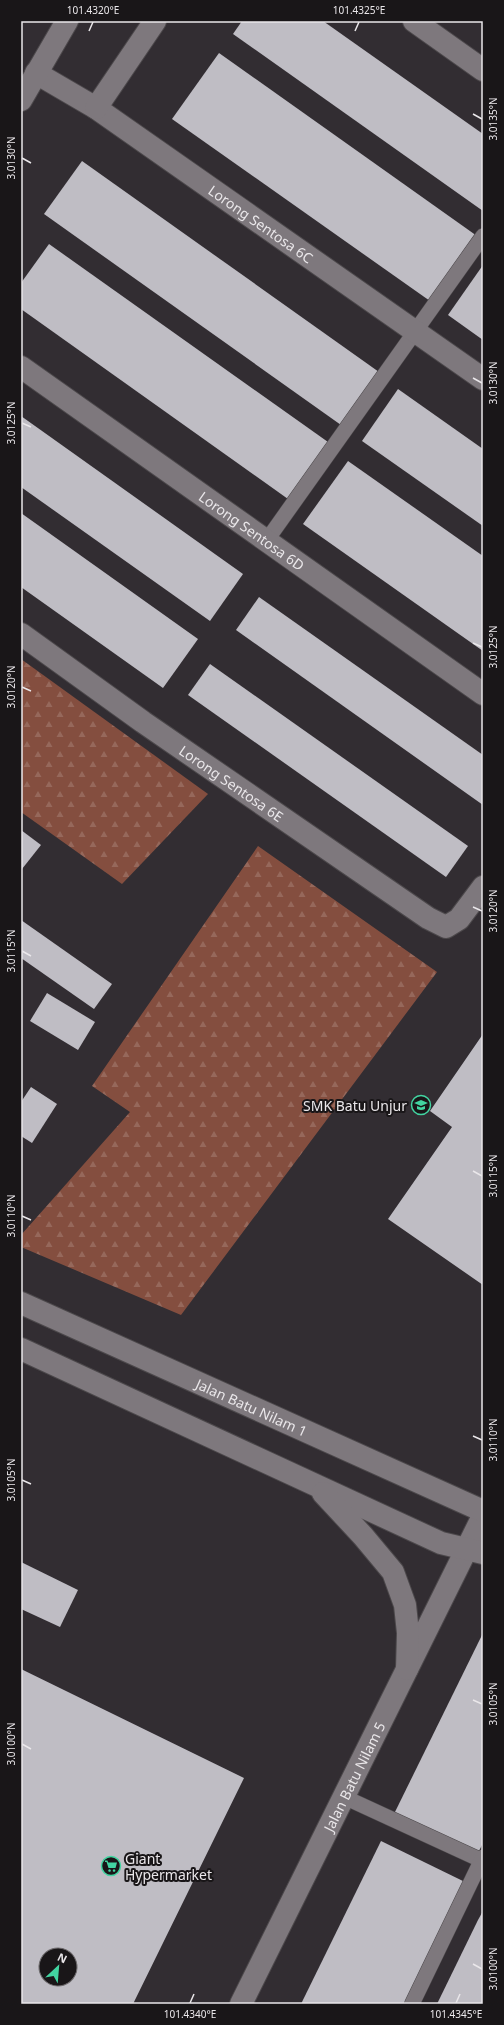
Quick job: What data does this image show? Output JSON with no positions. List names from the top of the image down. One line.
{"streets":{"street":["Lorong Sentosa 6C","Lorong Sentosa 6D","Lorong Sentosa 6E","Jalan Batu Nilam 1","Jalan Batu Nilam 5"]},"places":{"school or university":["SMK Batu Unjur"],"supermarket":["Giant Hypermarket"]},"north":"top right","coordinates":["101.4320°E","101.4325°E","3.0135°N","3.0130°N","3.0125°N","3.0120°N","3.0115°N","3.0110°N","3.0105°N","3.0100°N","101.4340°E","101.4345°E"]}
